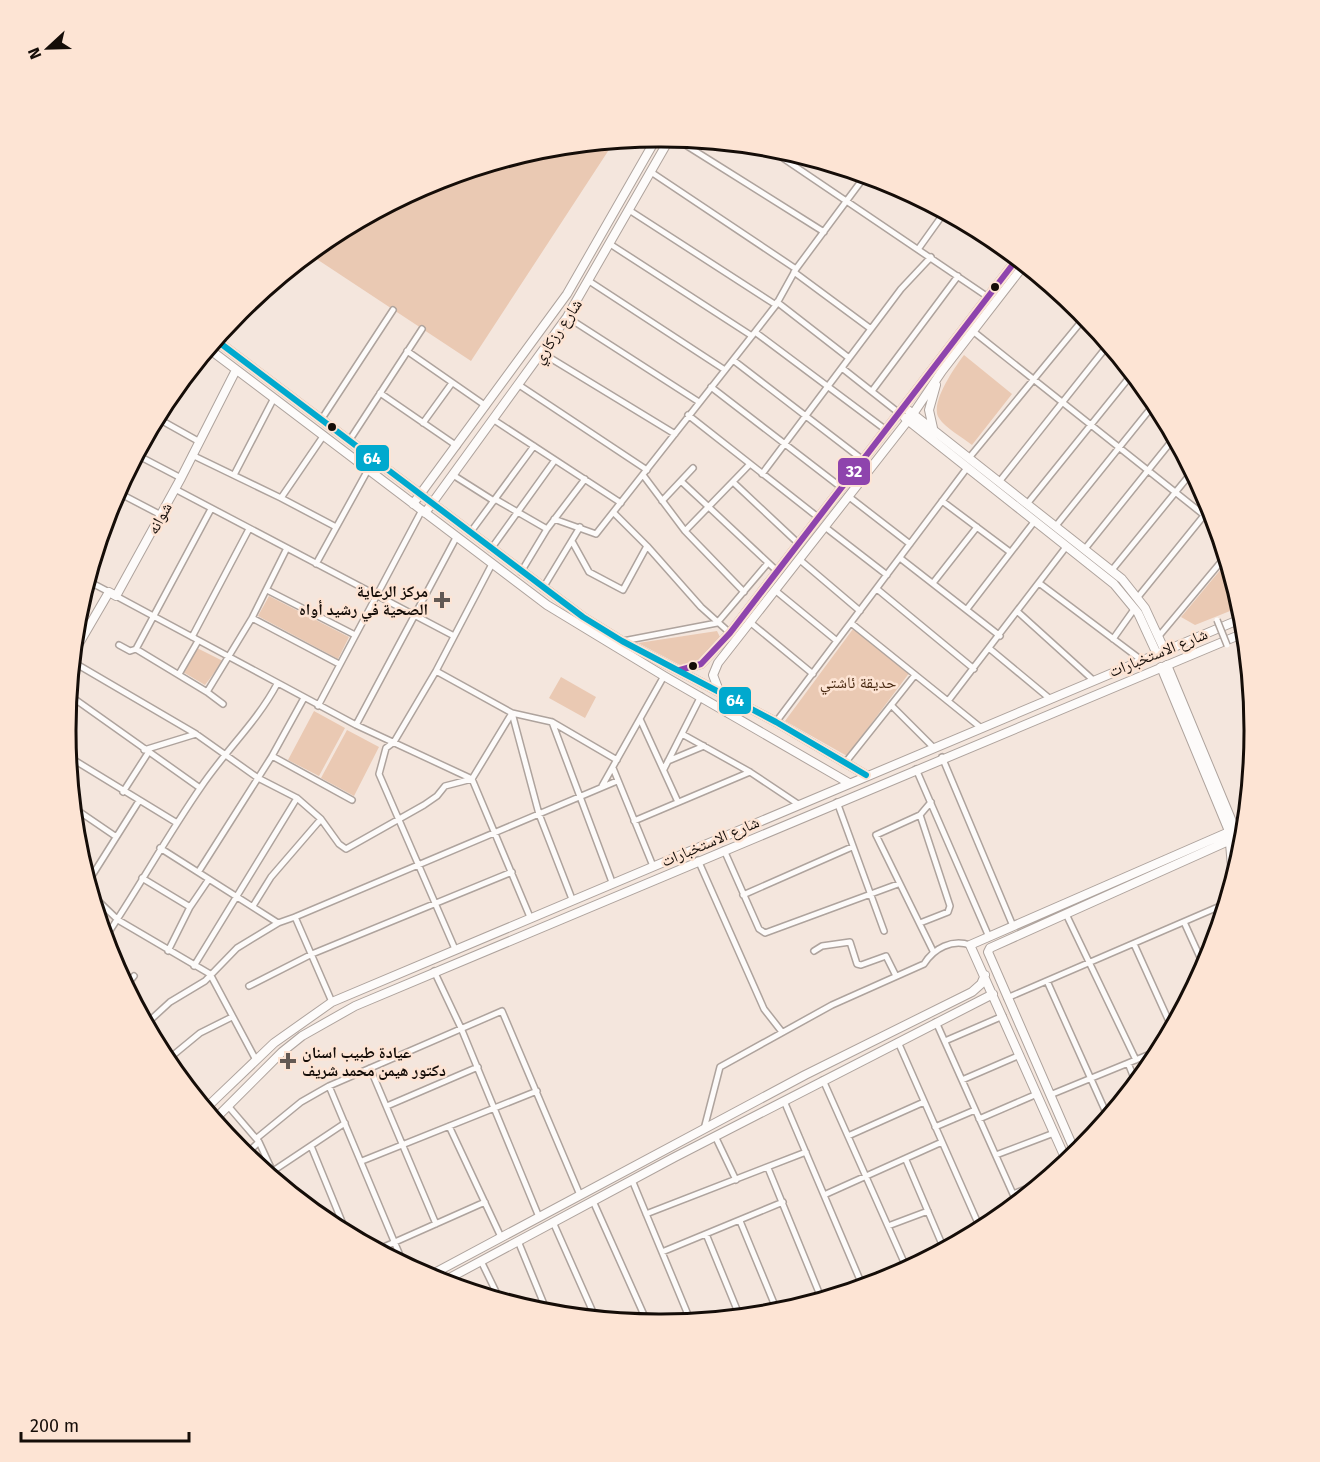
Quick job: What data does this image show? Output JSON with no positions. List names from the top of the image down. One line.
{"streets":{"main road":["شارع رزكاري","شوانە","شارع الاستخبارات"]},"parks":["حديقة ئاشتي"],"places":{"health":["مركز الرعاية الصحية في رشيد أواه","عيادة طبيب اسنان دكتور هيمن محمد شريف"]},"lines":["transit line 32","transit line 64"],"scale_bar":"200 m","north":"left"}
